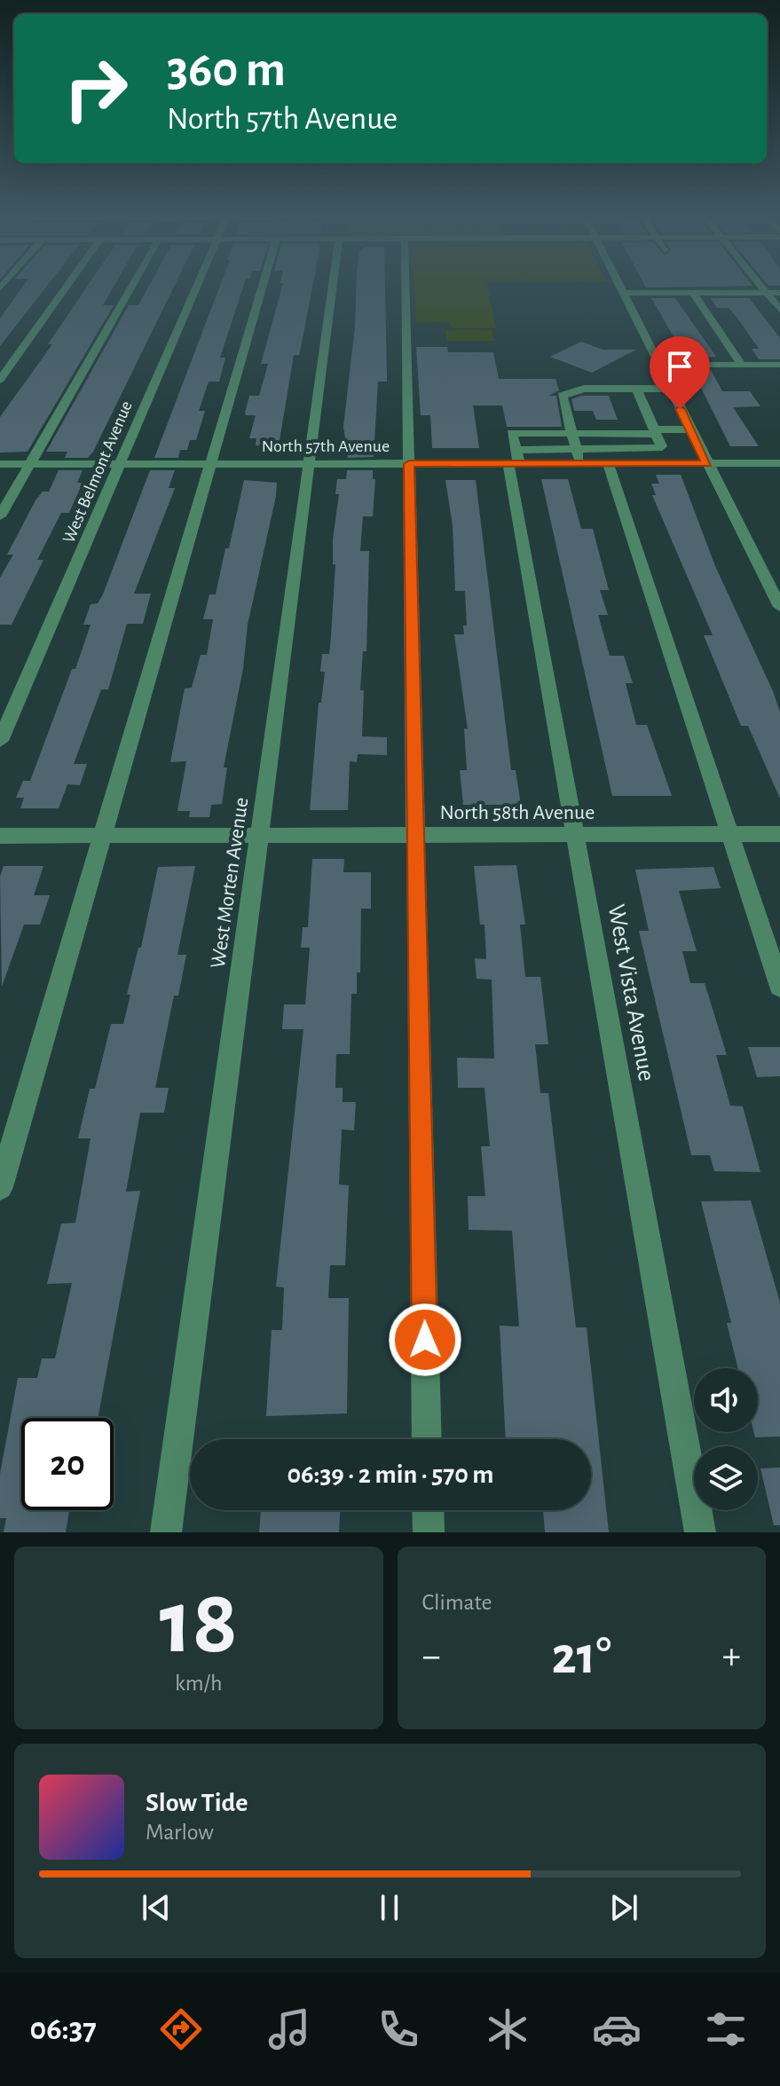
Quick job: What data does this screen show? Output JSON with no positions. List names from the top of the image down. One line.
{"streets":{"street":["North 57th Avenue","West Belmont Avenue","North 58th Avenue","West Morten Avenue","West Vista Avenue"]},"crossings":[["North 57th Avenue","West Belmont Avenue"],["North 57th Avenue","West Morten Avenue"],["North 57th Avenue","West Vista Avenue"],["North 58th Avenue","West Morten Avenue"],["North 58th Avenue","West Vista Avenue"]],"page":{"turn":["360 m","North 57th Avenue"],"limit":"20","trip":"06:39 · 2 min · 570 m","tile":[["18","km/h"],"Climate"],"heat":["−","21°","+"],"song":["Slow Tide","Marlow"],"tabs":"06:37"}}
